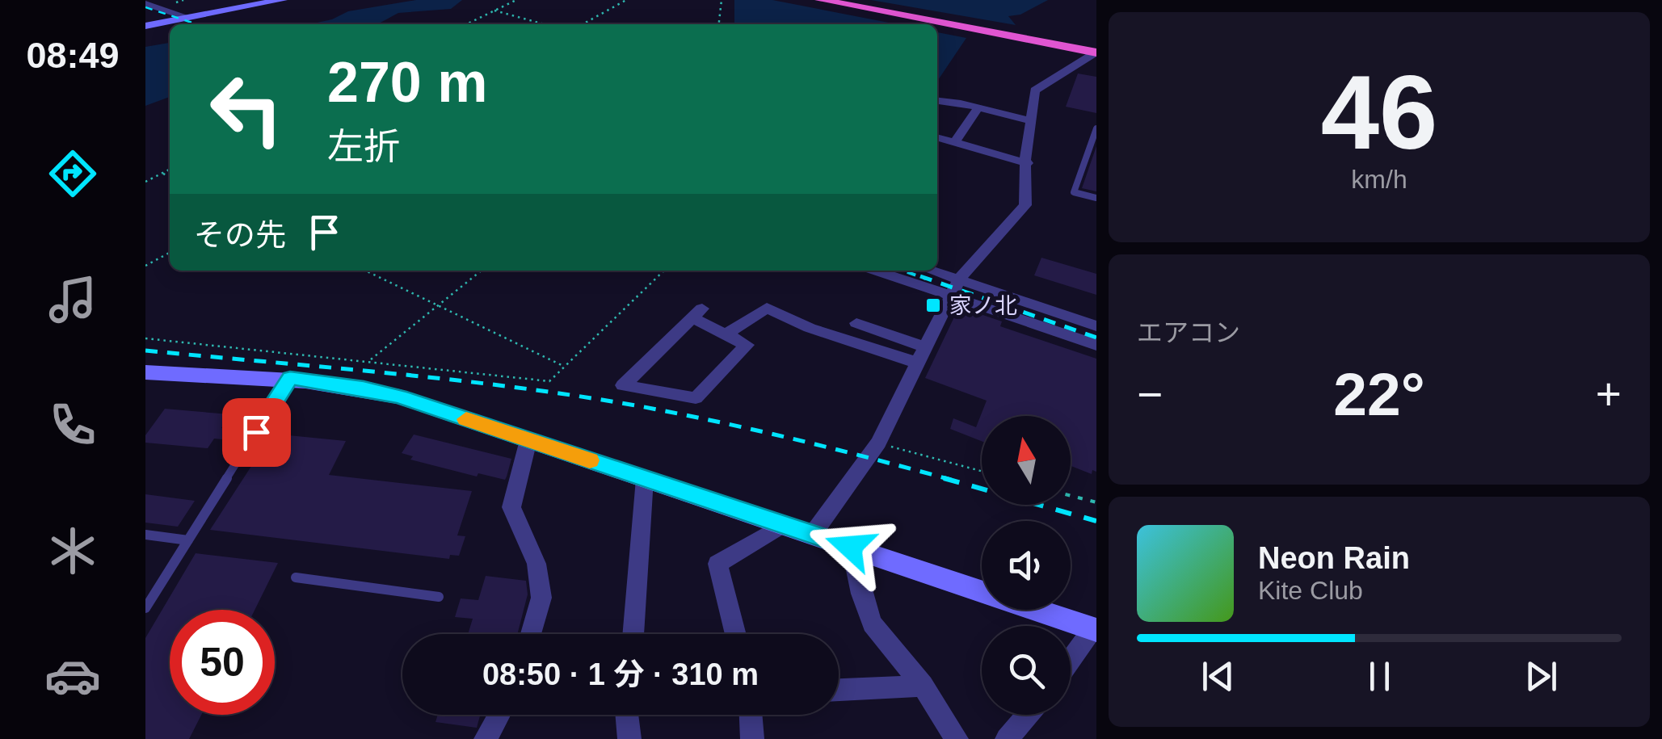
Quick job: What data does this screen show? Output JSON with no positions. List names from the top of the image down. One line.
{"places":{"transit":["家ノ北"]},"north":"top","page":{"tabs":"08:49","tile":[["46","km/h"],"エアコン"],"turn":["270 m","左折"],"then":"その先","heat":["−","22°","+"],"song":["Neon Rain","Kite Club"],"limit":"50","trip":"08:50 · 1 分 · 310 m"}}
